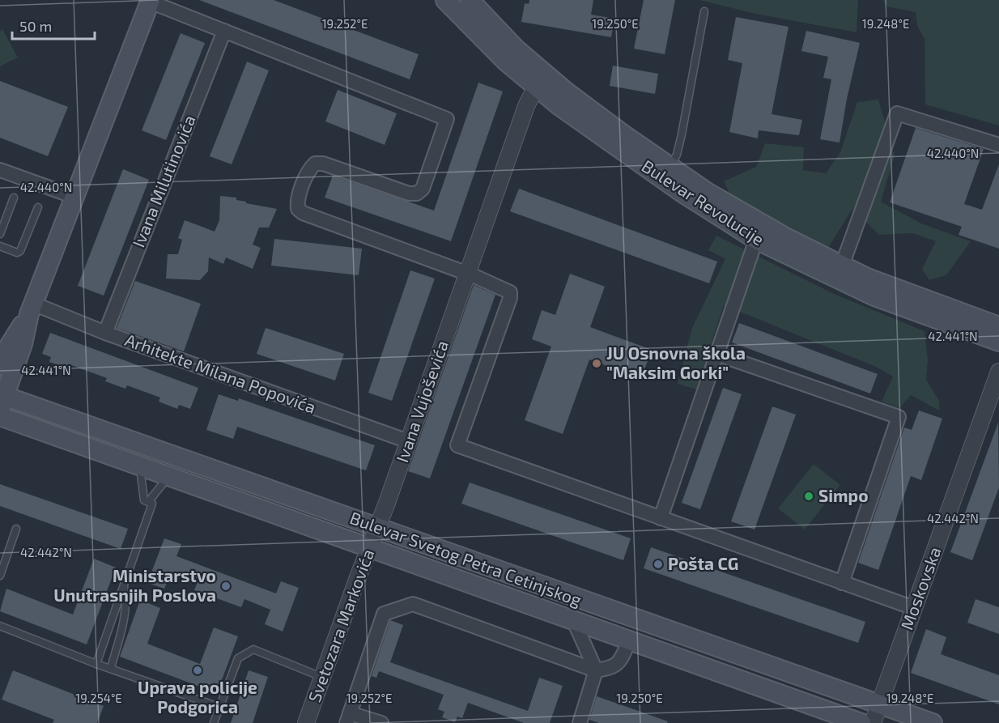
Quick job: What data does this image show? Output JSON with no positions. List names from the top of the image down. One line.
{"streets":{"main road":["Bulevar Revolucije","Bulevar Svetog Petra Cetinjskog"],"street":["Ivana Milutinovića","Arhitekte Milana Popovića","Ivana Vujoševića","Moskovska","Svetozara Markovića"]},"crossings":[["Ivana Milutinovića","Arhitekte Milana Popovića"],["Bulevar Revolucije","Ivana Vujoševića"],["Arhitekte Milana Popovića","Ivana Vujoševića"],["Ivana Vujoševića","Bulevar Svetog Petra Cetinjskog"],["Ivana Vujoševića","Svetozara Markovića"],["Bulevar Svetog Petra Cetinjskog","Moskovska"],["Bulevar Svetog Petra Cetinjskog","Svetozara Markovića"]],"places":["JU Osnovna škola \"Maksim Gorki\"","Simpo","Pošta CG","Ministarstvo Unutrasnjih Poslova","Uprava policije Podgorica"],"scale_bar":"50 m","coordinates":["19.252°E","19.250°E","19.248°E","42.440°N","42.441°N","42.442°N","19.254°E"]}
